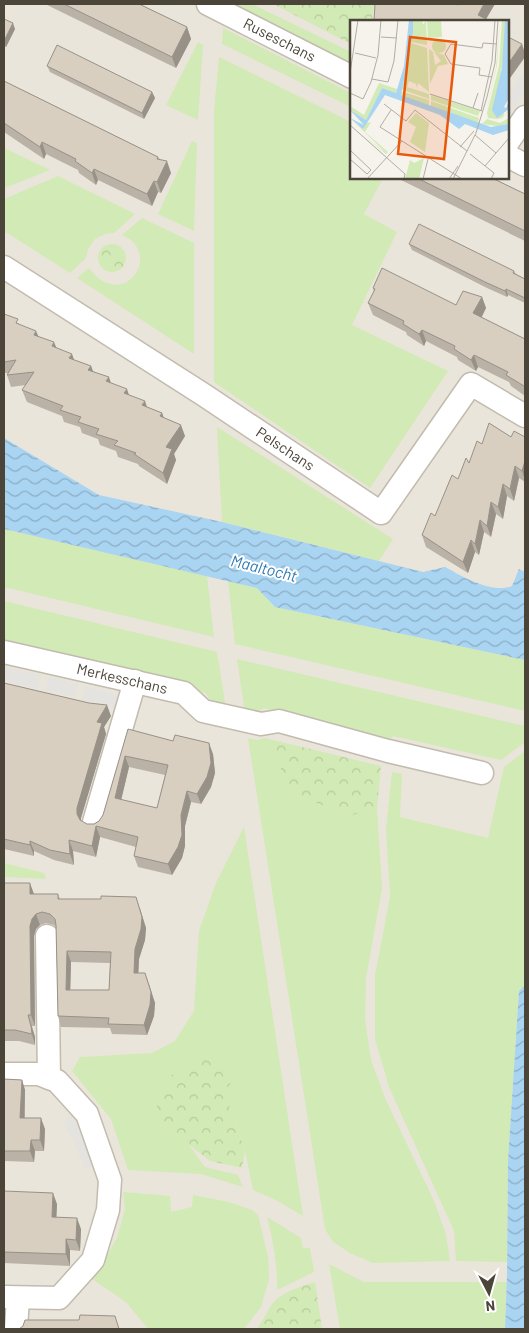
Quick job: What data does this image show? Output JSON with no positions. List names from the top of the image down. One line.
{"streets":{"street":["Ruseschans","Pelschans","Merkesschans"]},"water":["Maaltocht"],"north":"bottom"}
